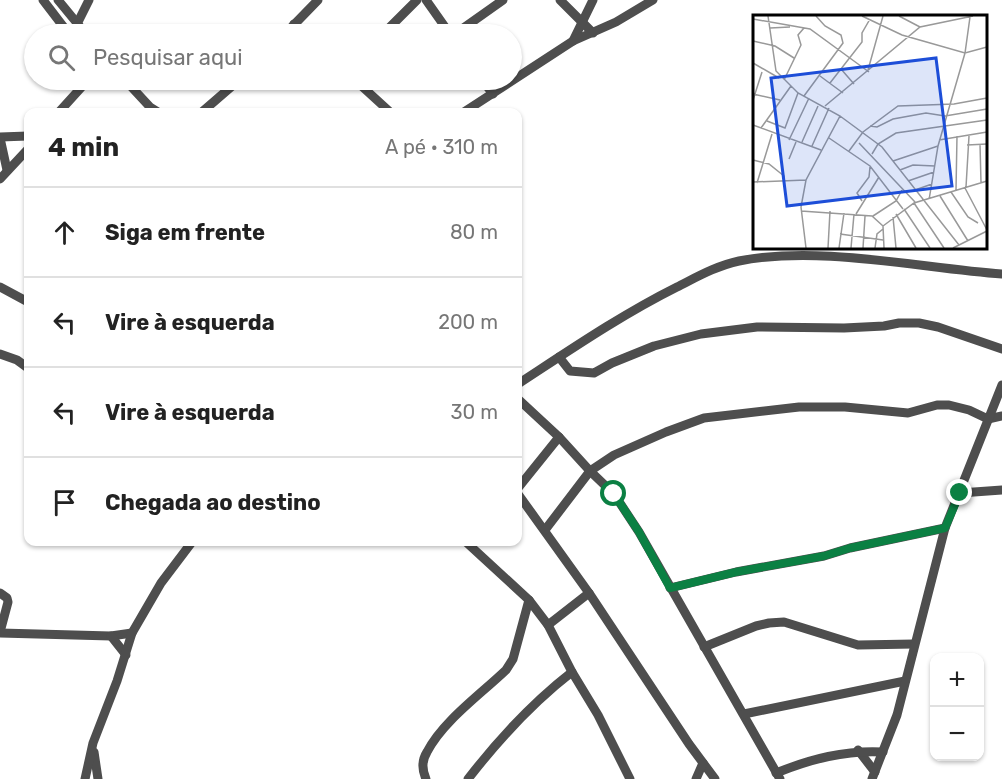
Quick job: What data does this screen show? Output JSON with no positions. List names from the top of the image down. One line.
{"page":{"search":"Pesquisar aqui","heading":["4 min","A pé · 310 m"],"list":[["Siga em frente","80 m"],["Vire à esquerda","200 m"],["Vire à esquerda","30 m"],"Chegada ao destino"],"map_buttons":["+","−"]}}
